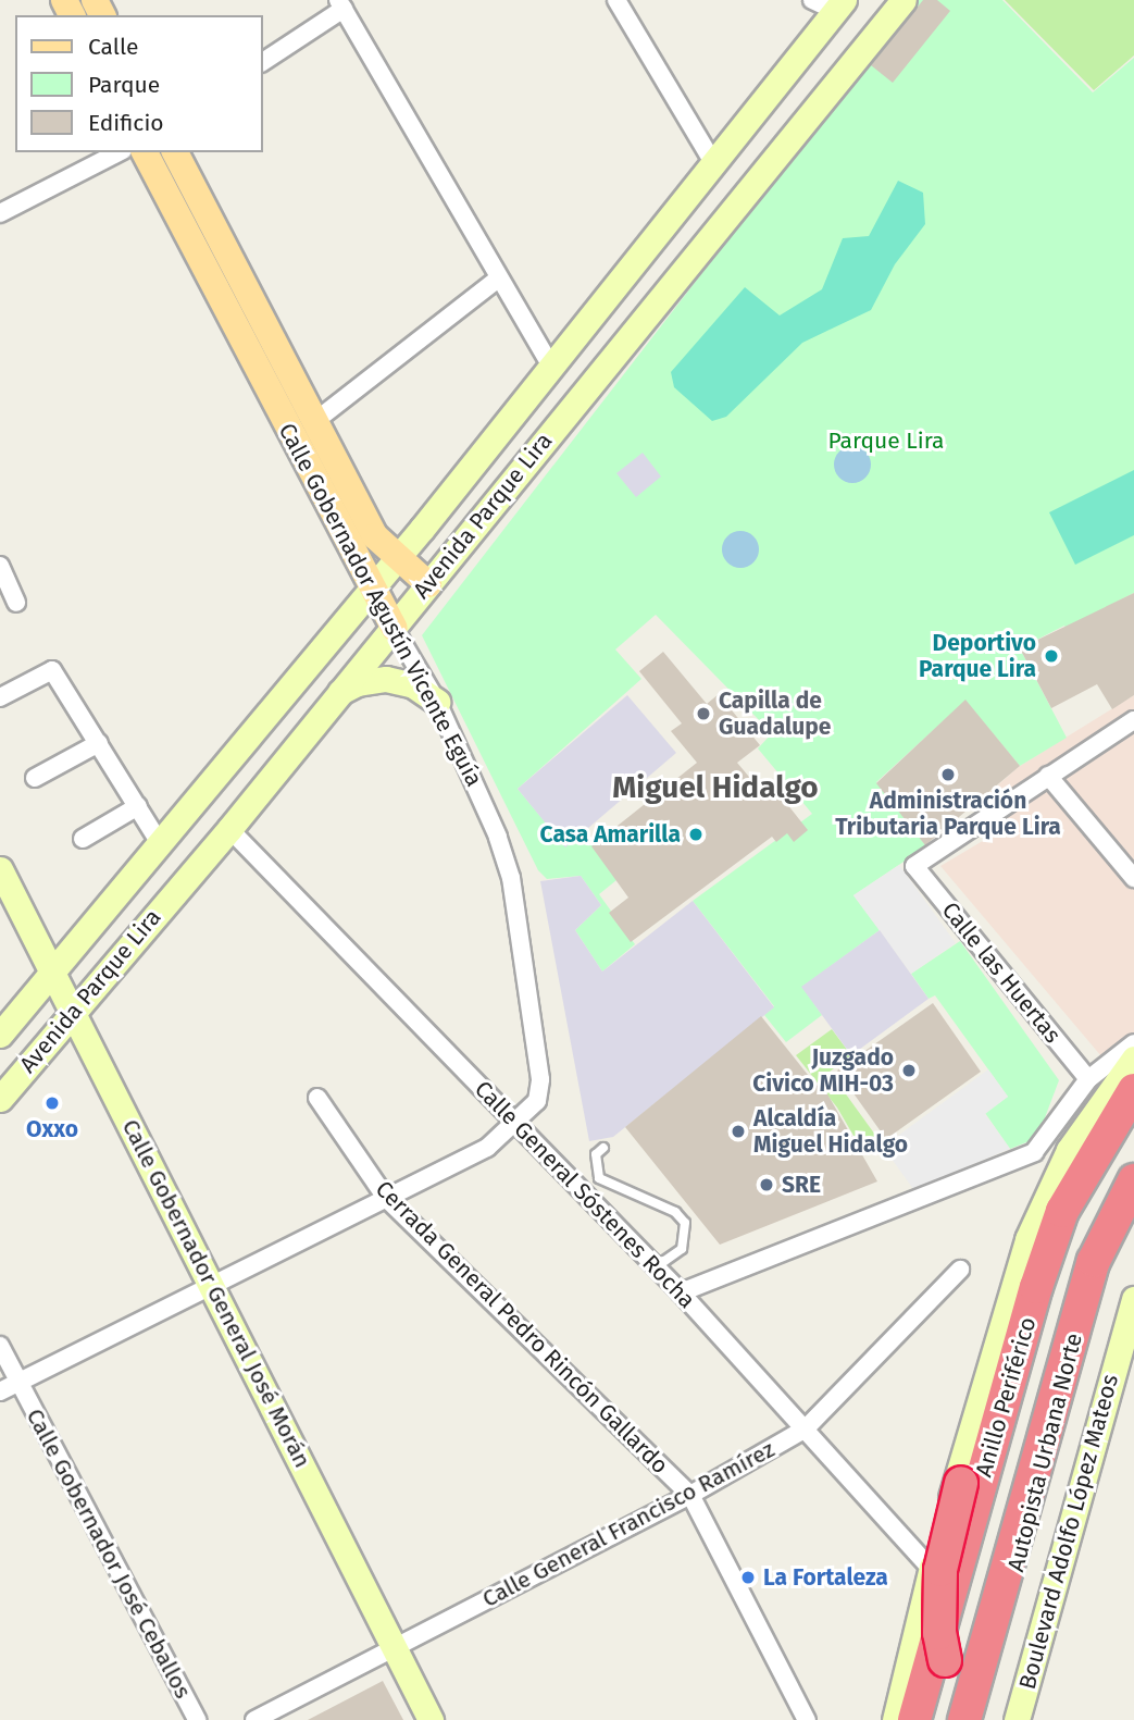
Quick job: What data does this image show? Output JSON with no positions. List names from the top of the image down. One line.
{"streets":{"highway":["Anillo Periférico","Autopista Urbana Norte"],"main road":["Avenida Parque Lira","Calle Gobernador Agustín Vicente Eguía","Calle Gobernador General José Morán","Boulevard Adolfo López Mateos"],"street":["Calle las Huertas","Calle General Sóstenes Rocha","Cerrada General Pedro Rincón Gallardo","Calle General Francisco Ramírez","Calle Gobernador José Ceballos"]},"crossings":[["Avenida Parque Lira","Calle Gobernador Agustín Vicente Eguía"],["Avenida Parque Lira","Calle General Sóstenes Rocha"],["Avenida Parque Lira","Calle Gobernador General José Morán"],["Calle Gobernador Agustín Vicente Eguía","Calle General Sóstenes Rocha"],["Calle Gobernador Agustín Vicente Eguía","Calle Gobernador General José Morán"],["Calle Gobernador Agustín Vicente Eguía","Cerrada General Pedro Rincón Gallardo"],["Calle Gobernador Agustín Vicente Eguía","Calle Gobernador José Ceballos"],["Calle General Sóstenes Rocha","Calle General Francisco Ramírez"],["Calle Gobernador General José Morán","Calle General Francisco Ramírez"],["Cerrada General Pedro Rincón Gallardo","Calle General Francisco Ramírez"]],"districts":["Miguel Hidalgo"],"parks":["Parque Lira"],"places":["Deportivo Parque Lira","Capilla de Guadalupe","Administración Tributaria Parque Lira","Casa Amarilla","Juzgado Civico MIH-03","Oxxo","Alcaldía Miguel Hidalgo","SRE","La Fortaleza"],"legend":["Calle","Parque","Edificio"]}
